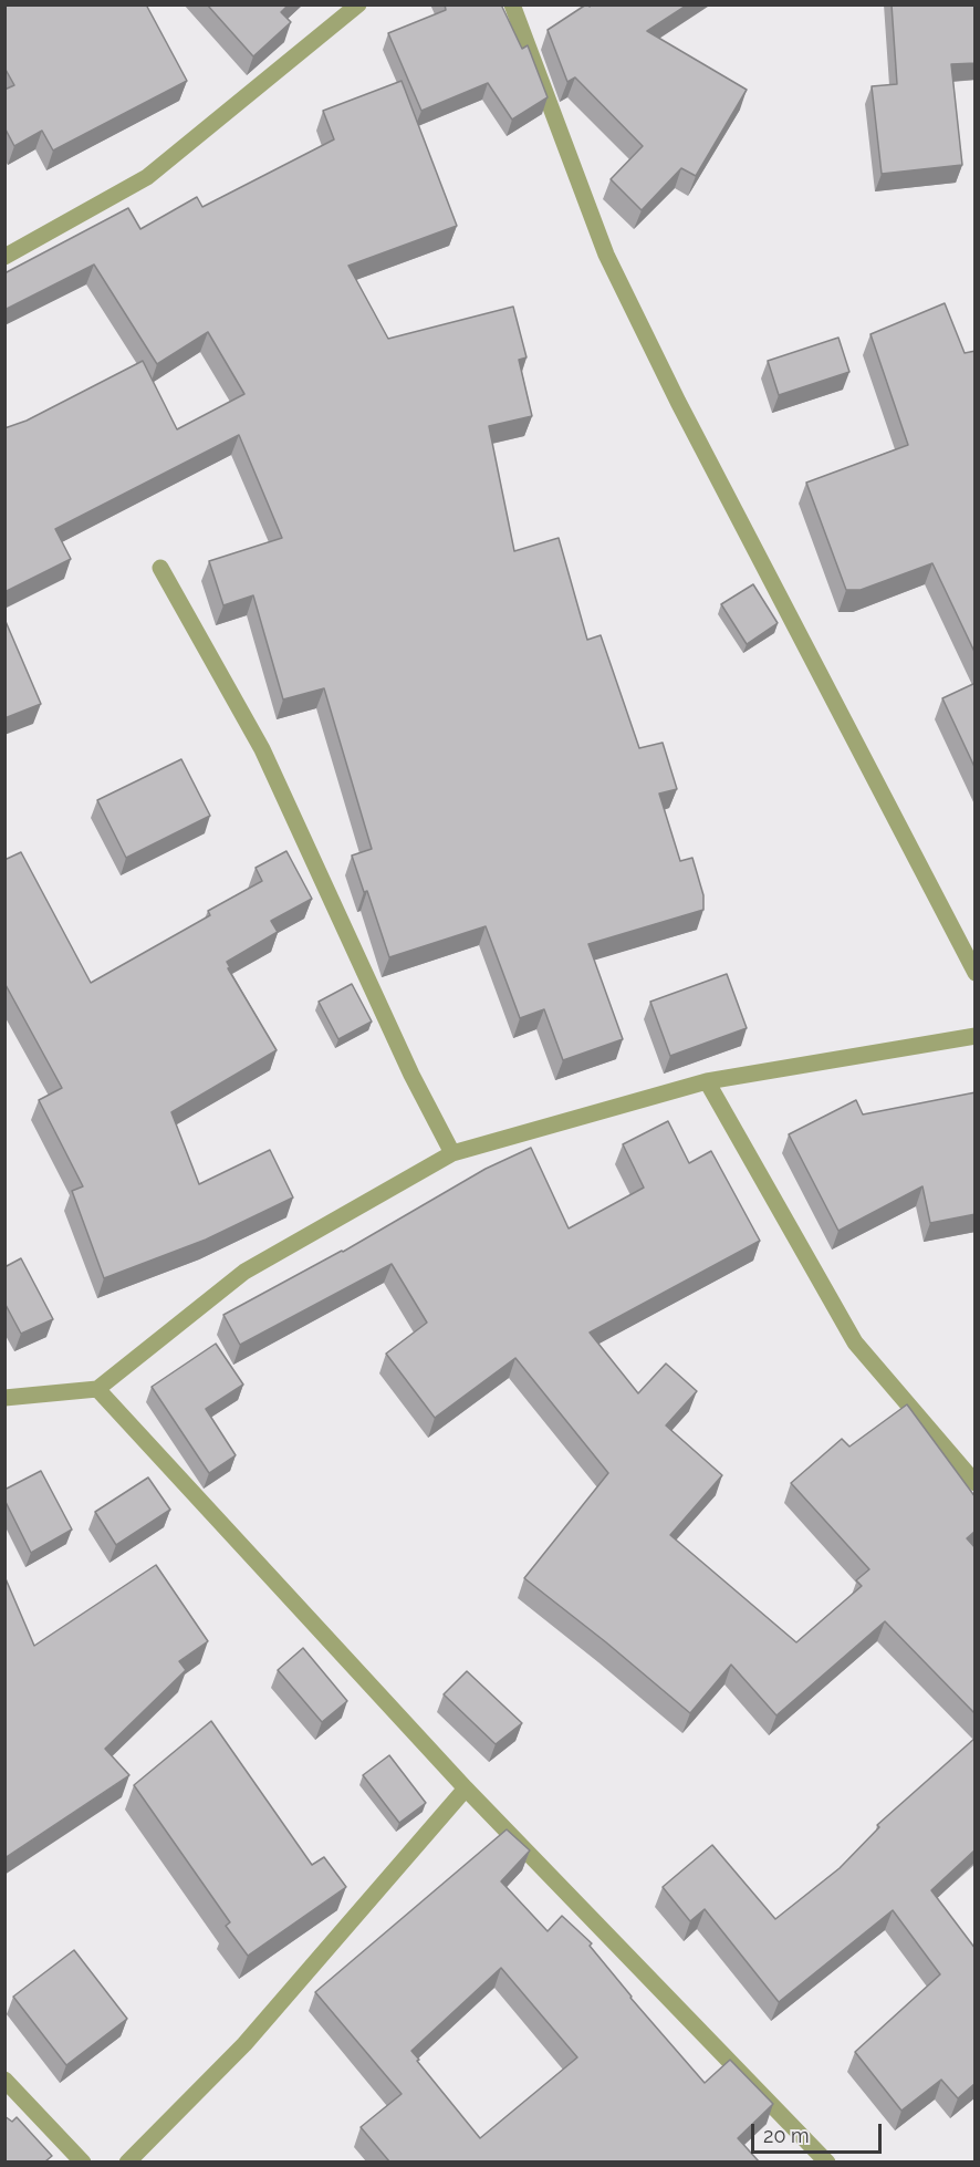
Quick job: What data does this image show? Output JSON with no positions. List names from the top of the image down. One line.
{"scale_bar":"20 m"}
